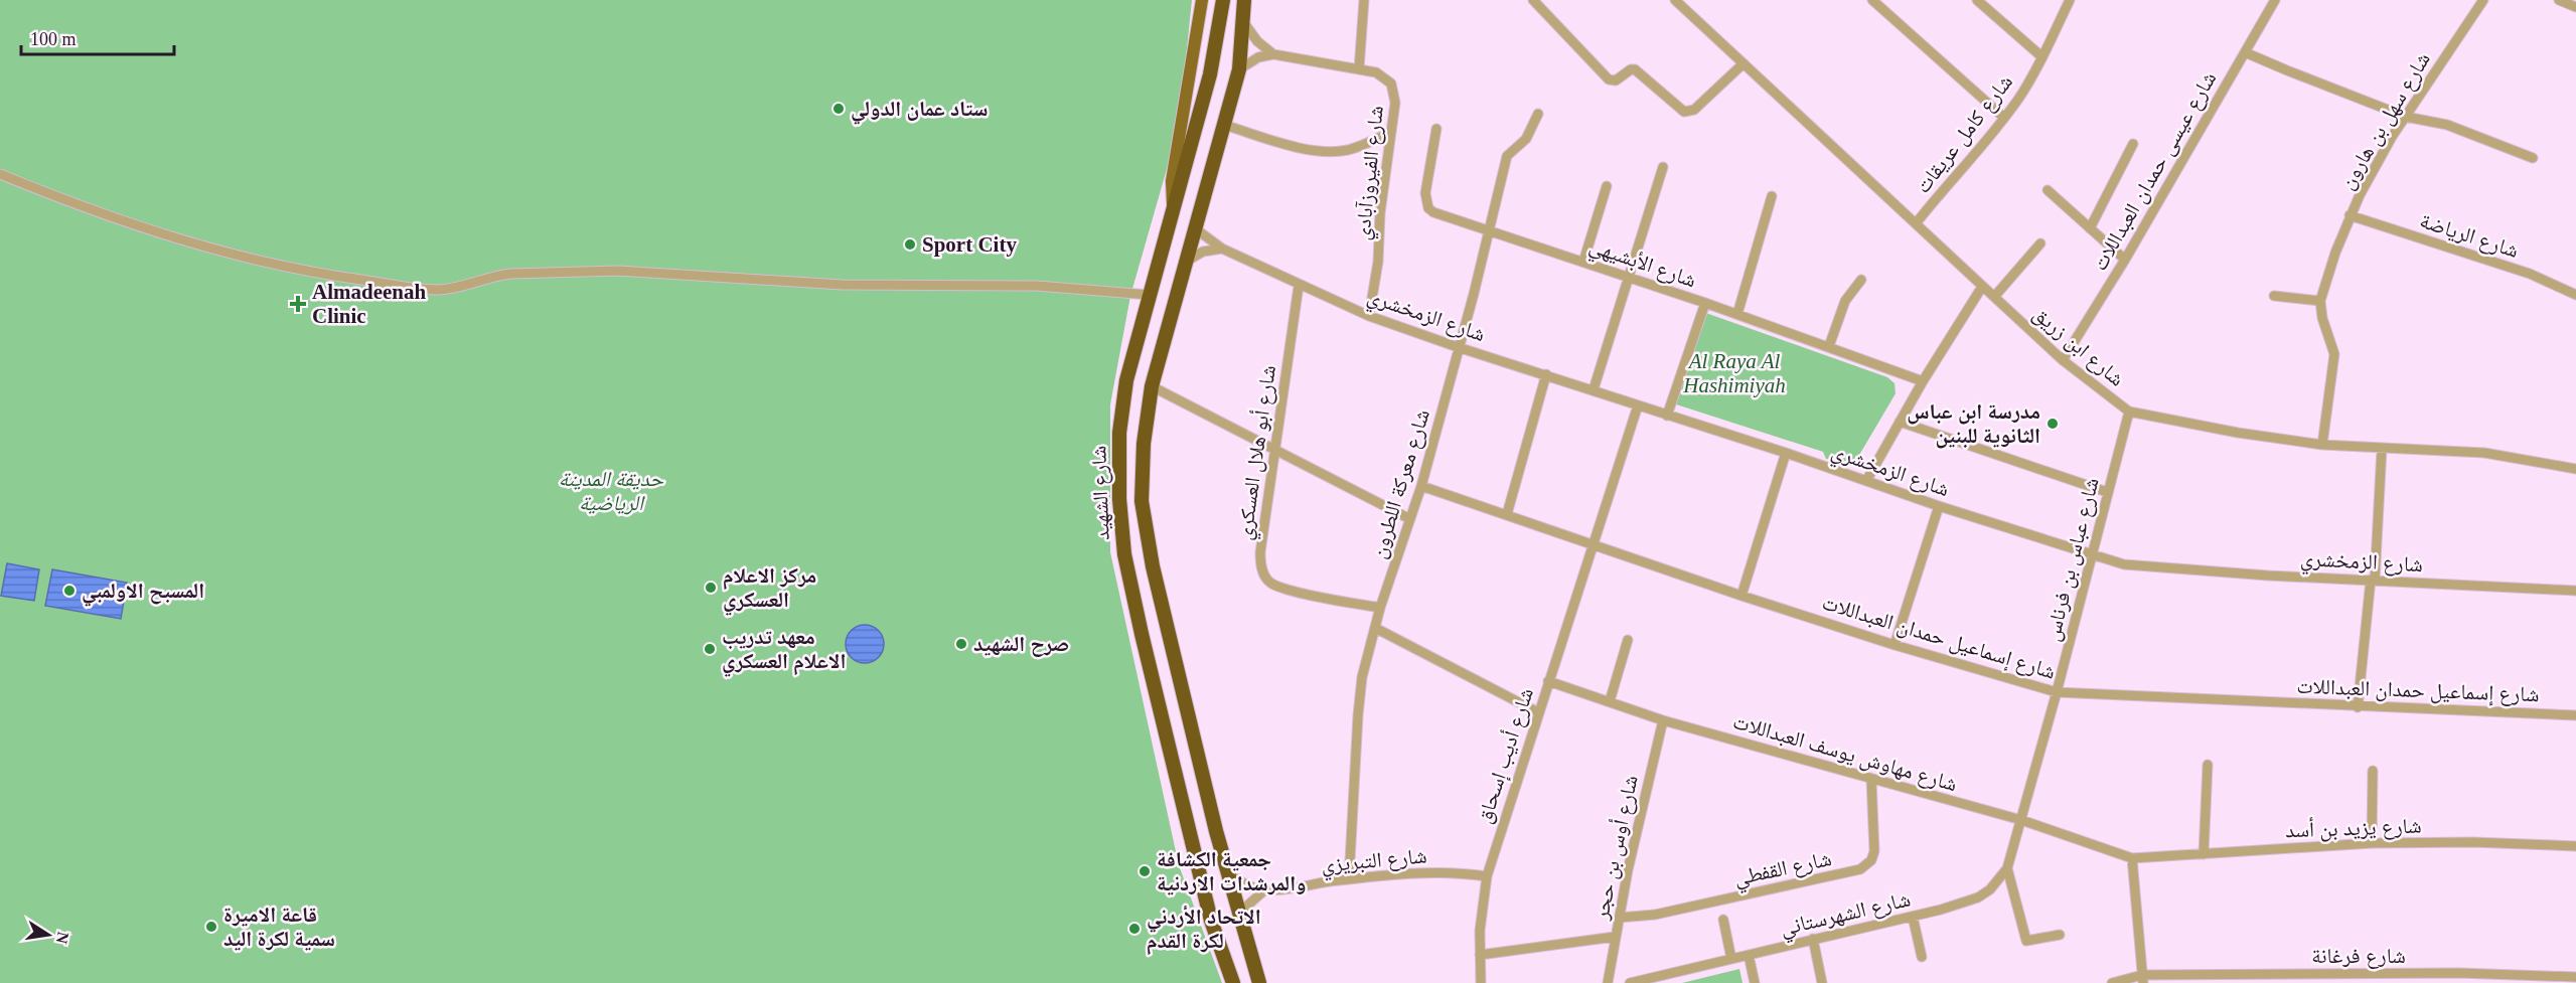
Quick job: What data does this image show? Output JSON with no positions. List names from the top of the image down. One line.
{"streets":{"highway":["شارع الشهيد"],"street":["شارع سهل بن هارون","شارع كامل عريقات","شارع عيسى حمدان العبداللات","شارع الفيروزآبادي","شارع الرياضة","شارع الأبشيهي","شارع الزمخشري","شارع ابن زريق","شارع أبو هلال العسكري","شارع معركة اللطرون","شارع عباس بن فرناس","شارع إسماعيل حمدان العبداللات","شارع مهاوش يوسف العبداللات","شارع أديب إسحاق","شارع يزيد بن أسد","شارع أوس بن حجر","شارع التبريزي","شارع القفطي","شارع الشهرستاني","شارع فرغانة"]},"crossings":[["شارع سهل بن هارون","شارع الرياضة"],["شارع كامل عريقات","شارع ابن زريق"],["شارع عيسى حمدان العبداللات","شارع ابن زريق"],["شارع الفيروزآبادي","شارع الزمخشري"],["شارع الأبشيهي","شارع معركة اللطرون"],["شارع الزمخشري","شارع أبو هلال العسكري"],["شارع الزمخشري","شارع معركة اللطرون"],["شارع الزمخشري","شارع الشهيد"],["شارع الزمخشري","شارع عباس بن فرناس"],["شارع الزمخشري","شارع أديب إسحاق"],["شارع ابن زريق","شارع عباس بن فرناس"],["شارع أبو هلال العسكري","شارع معركة اللطرون"],["شارع معركة اللطرون","شارع إسماعيل حمدان العبداللات"],["شارع معركة اللطرون","شارع التبريزي"],["شارع عباس بن فرناس","شارع إسماعيل حمدان العبداللات"],["شارع عباس بن فرناس","شارع مهاوش يوسف العبداللات"],["شارع عباس بن فرناس","شارع الشهرستاني"],["شارع إسماعيل حمدان العبداللات","شارع أديب إسحاق"],["شارع مهاوش يوسف العبداللات","شارع أديب إسحاق"],["شارع مهاوش يوسف العبداللات","شارع يزيد بن أسد"],["شارع مهاوش يوسف العبداللات","شارع أوس بن حجر"],["شارع مهاوش يوسف العبداللات","شارع القفطي"],["شارع مهاوش يوسف العبداللات","شارع الشهرستاني"],["شارع أديب إسحاق","شارع التبريزي"],["شارع أوس بن حجر","شارع القفطي"]],"parks":["Al Raya Al Hashimiyah","حديقة المدينة الرياضية"],"places":{"other":["ستاد عمان الدولي","Sport City","مدرسة ابن عباس الثانوية للبنين","مركز الاعلام العسكري","المسبح الاولمبي","صرح الشهيد","معهد تدريب الاعلام العسكري","جمعية الكشافة والمرشدات الاردنية","قاعة الاميرة سمية لكرة اليد","الاتحاد الأردني لكرة القدم"],"health":["Almadeenah Clinic"]},"scale_bar":"100 m","north":"right"}
